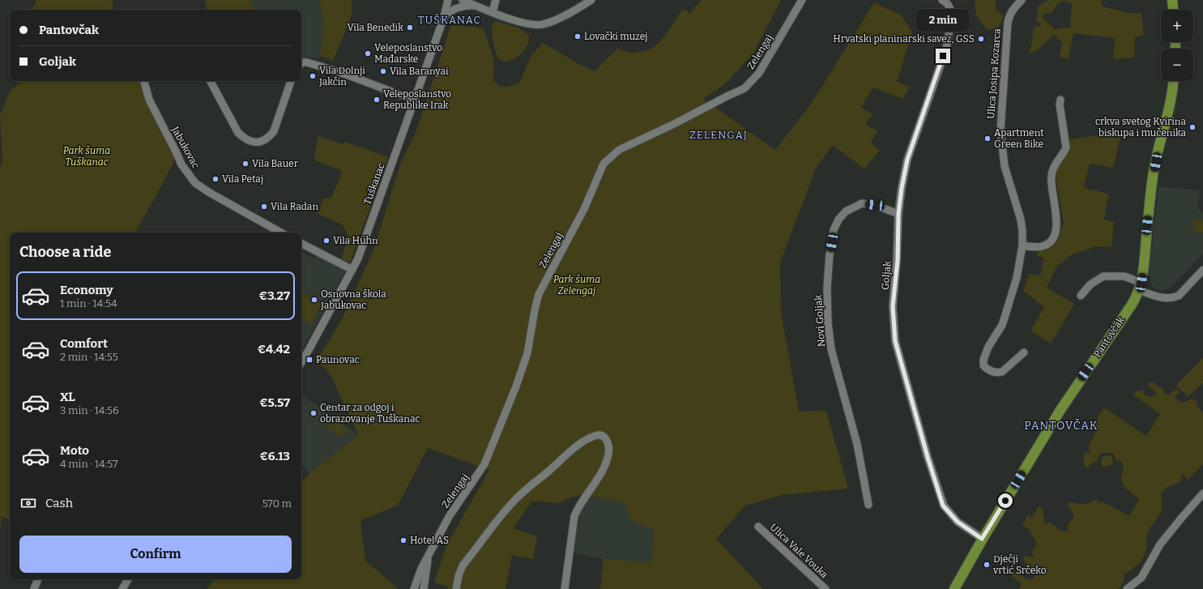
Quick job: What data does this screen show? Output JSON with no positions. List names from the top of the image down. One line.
{"streets":{"main road":["Pantovčak"],"street":["Zelengaj","Ulica Josipa Kozarca","Jabukovac","Tuškanac","Goljak","Novi Goljak","Ulica Vale Vouka"]},"crossings":[["Goljak","Novi Goljak"],["Goljak","Pantovčak"]],"districts":["TUŠKANAC","ZELENGAJ","PANTOVČAK"],"parks":["Park šuma Tuškanac","Park šuma Zelengaj"],"places":{"other":["Vila Benedik","Lovački muzej","Hrvatski planinarski savez, GSS","Veleposlanstvo Mađarske","Vila Baranyai","Vila Dolnji Jakčin","Veleposlanstvo Republike Irak","crkva svetog Kvirina biskupa i mučenika","Apartment Green Bike","Vila Bauer","Vila Petaj","Vila Radan","Vila Hühn","Osnovna škola Jabukovac","Centar za odgoj i obrazovanje Tuškanac","Hotel AS","Dječji vrtić Srčeko"],"transit":["Paunovac"]},"page":{"bubble":"2 min","map_buttons":["+","−"],"banner":["Pantovčak","Goljak"],"heading":"Choose a ride","list":[{"name":"Economy","note":"1 min · 14:54","value":"€3.27"},{"name":"Comfort","note":"2 min · 14:55","value":"€4.42"},{"name":"XL","note":"3 min · 14:56","value":"€5.57"},{"name":"Moto","note":"4 min · 14:57","value":"€6.13"}],"pay":["Cash","570 m"],"buttons":"Confirm"}}
